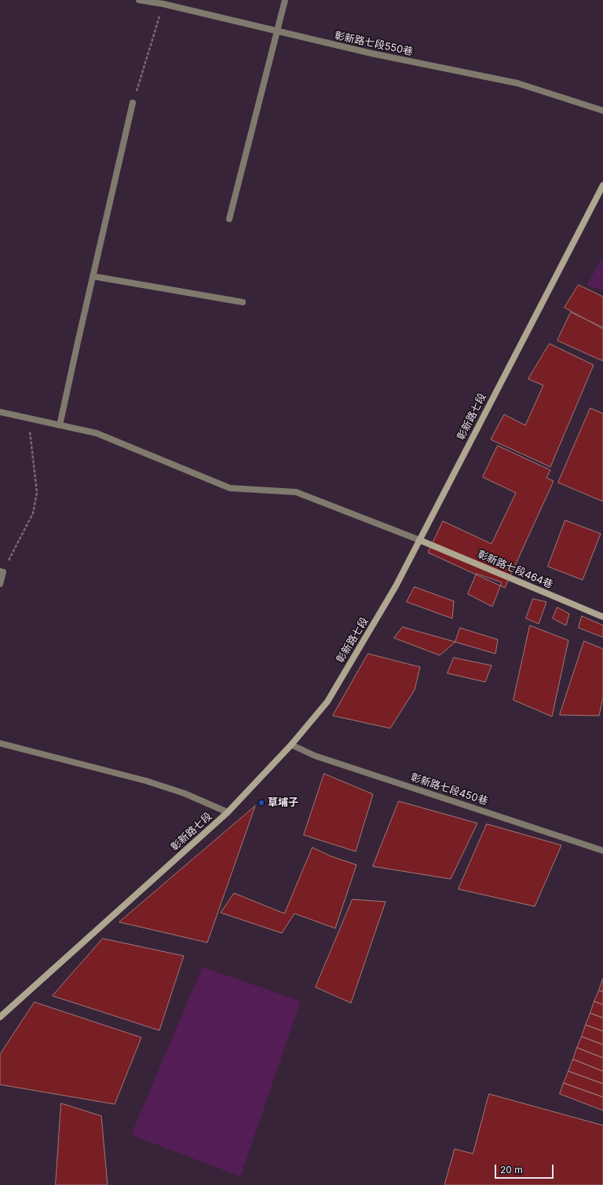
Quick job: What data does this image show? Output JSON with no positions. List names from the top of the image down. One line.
{"streets":{"street":["彰新路七段550巷","彰新路七段","彰新路七段464巷","彰新路七段450巷"]},"crossings":[["彰新路七段","彰新路七段464巷"],["彰新路七段","彰新路七段450巷"]],"places":["草埔子"],"scale_bar":"20 m"}
